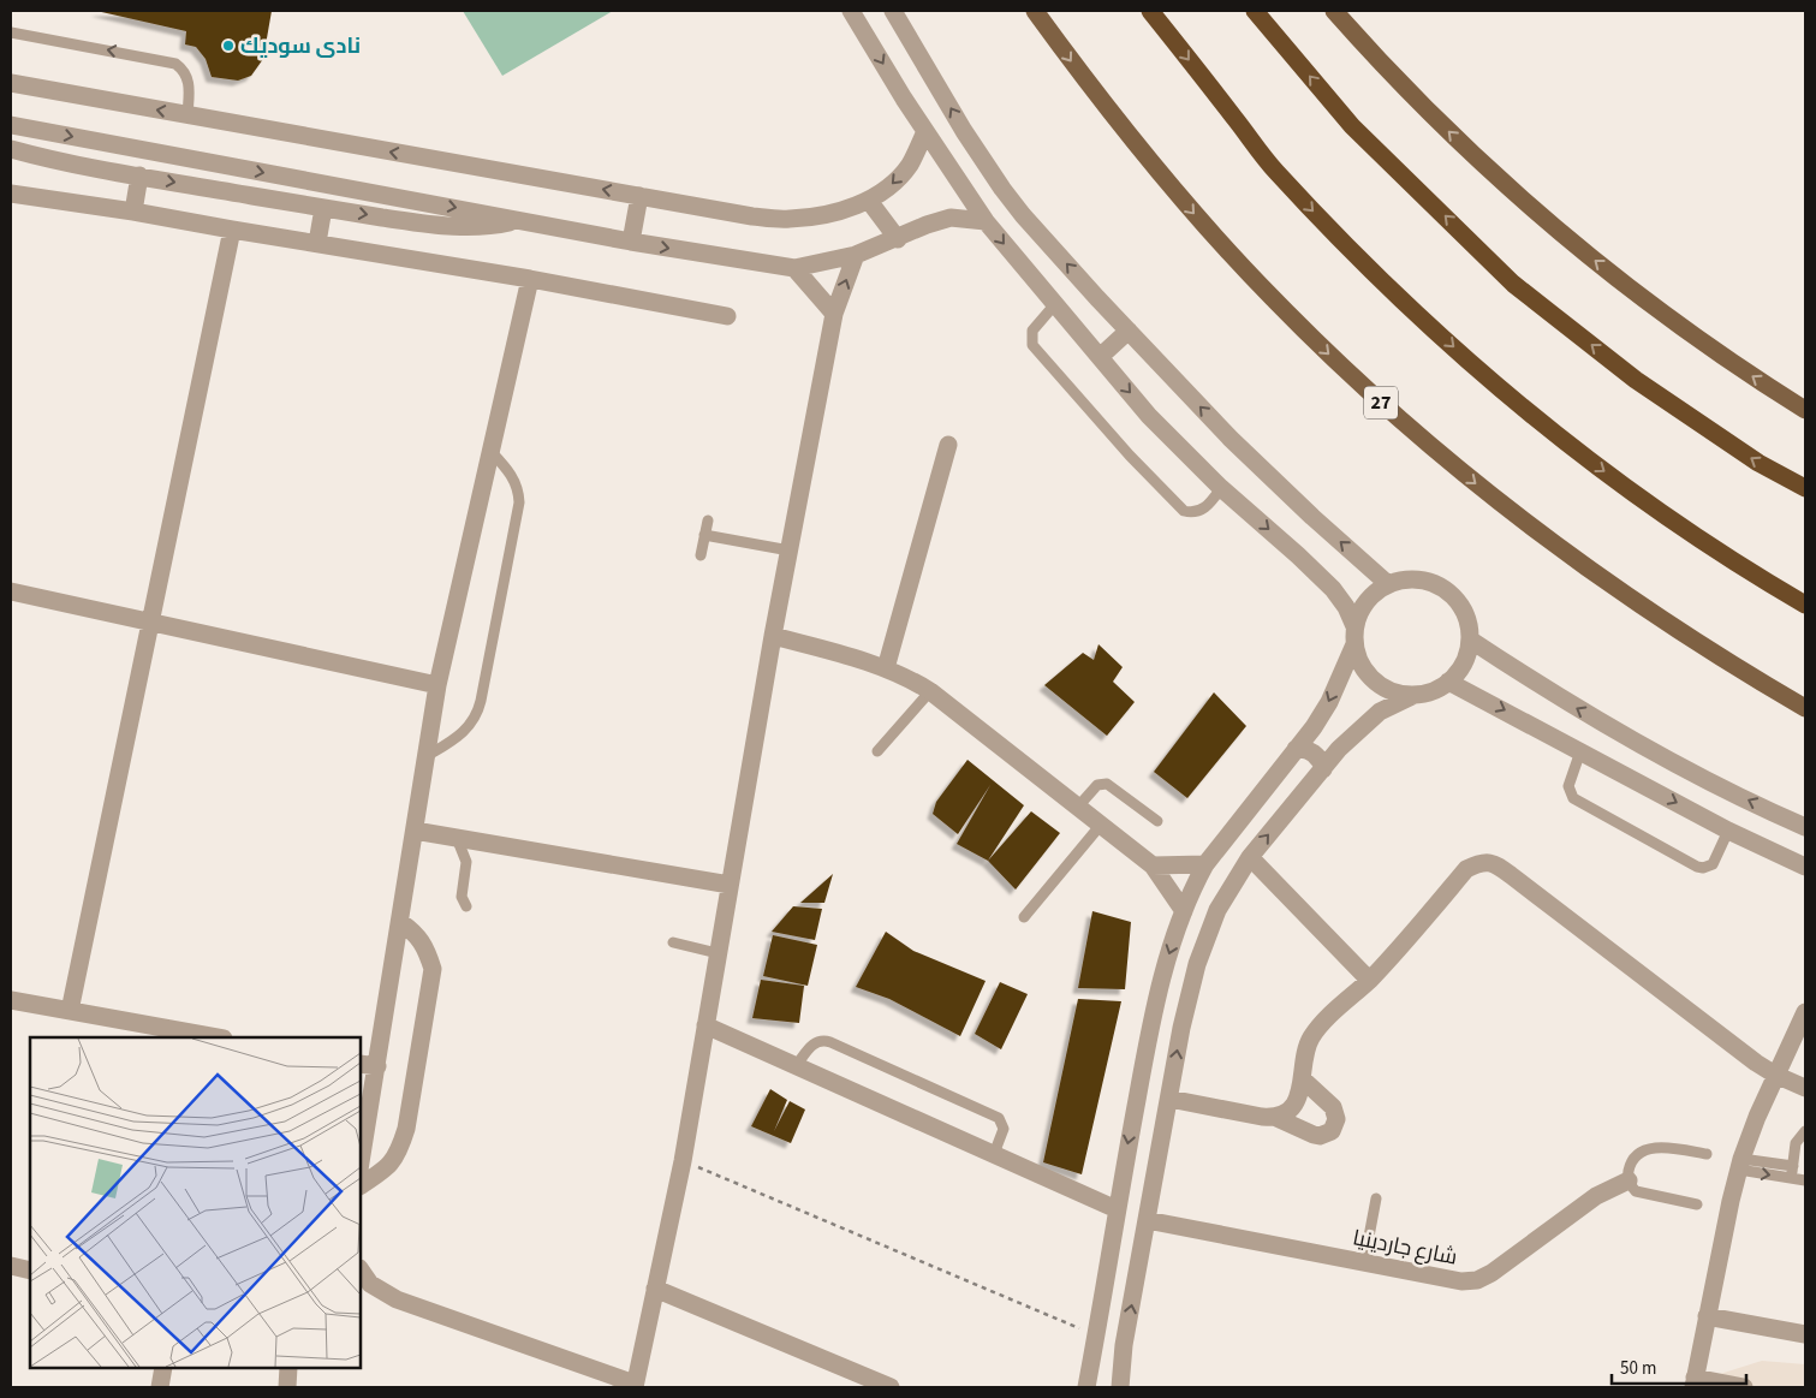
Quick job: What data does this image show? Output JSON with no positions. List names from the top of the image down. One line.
{"streets":{"main road":["27"],"street":["شارع جاردينيا"]},"places":["نادى سوديك"],"scale_bar":"50 m"}
